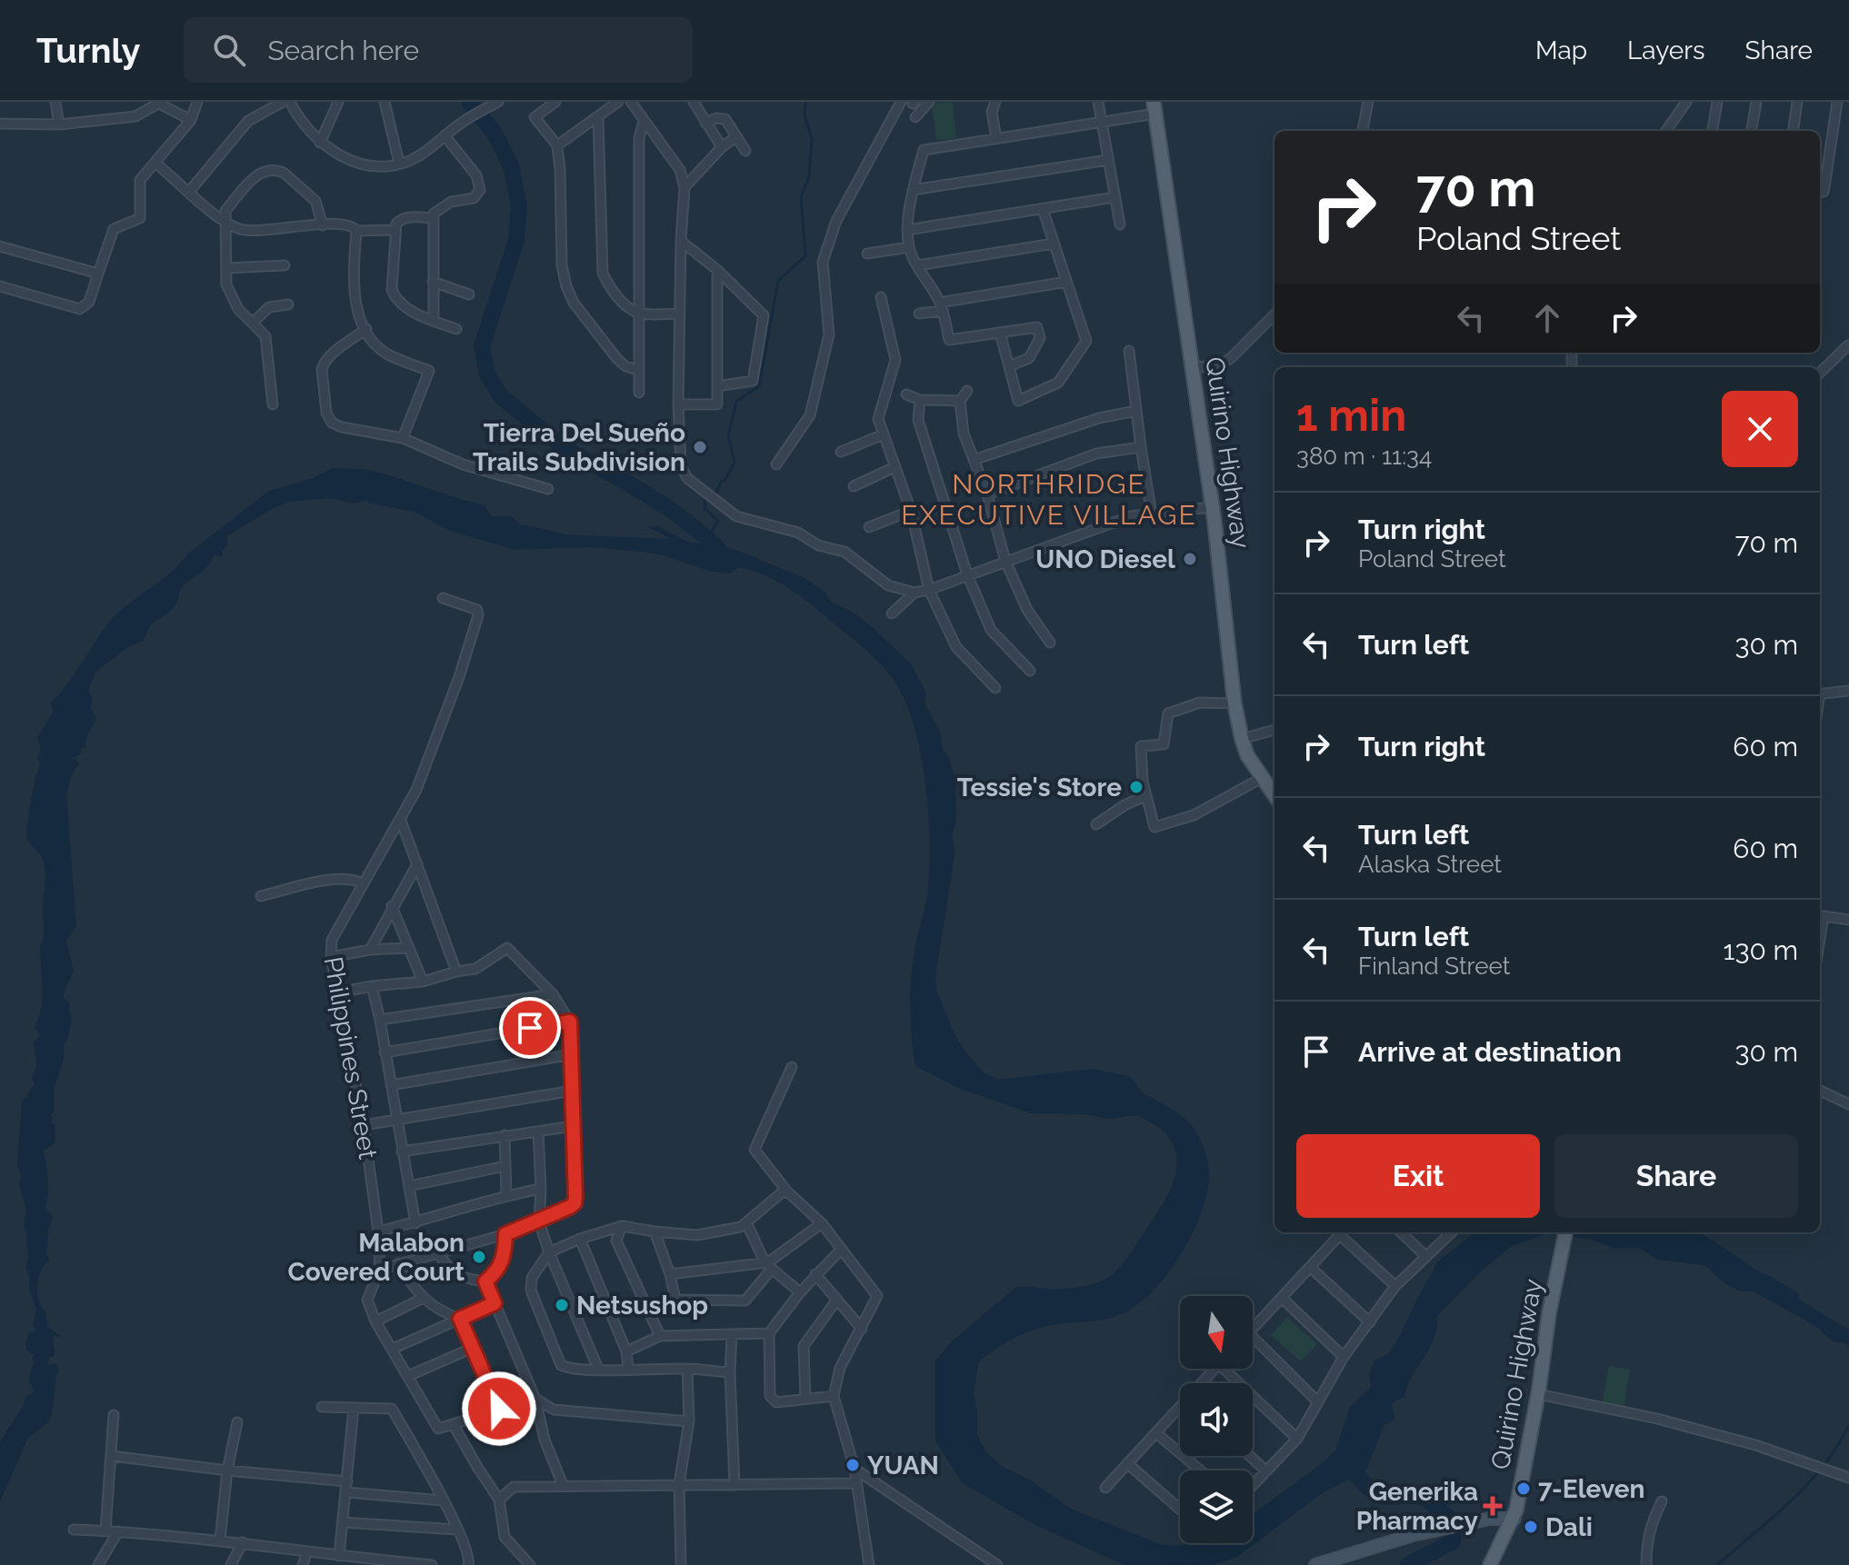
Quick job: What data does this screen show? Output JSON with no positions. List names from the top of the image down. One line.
{"streets":{"main road":["Quirino Highway"],"street":["Philippines Street"]},"districts":["NORTHRIDGE EXECUTIVE VILLAGE"],"places":{"other":["Tierra Del Sueño Trails Subdivision","UNO Diesel","Tessie's Store","Malabon Covered Court","Netsushop","YUAN","7-Eleven","Dali"],"health":["Generika Pharmacy"]},"north":"bottom","page":{"header":"Turnly","search":"Search here","nav":["Map","Layers","Share"],"turn":["70 m","Poland Street"],"heading":["1 min","380 m · 11:34"],"list":[{"name":"Turn right","note":"Poland Street","value":"70 m"},{"name":"Turn left","value":"30 m"},{"name":"Turn right","value":"60 m"},{"name":"Turn left","note":"Alaska Street","value":"60 m"},{"name":"Turn left","note":"Finland Street","value":"130 m"},{"name":"Arrive at destination","value":"30 m"}],"buttons":["Exit","Share"]}}
